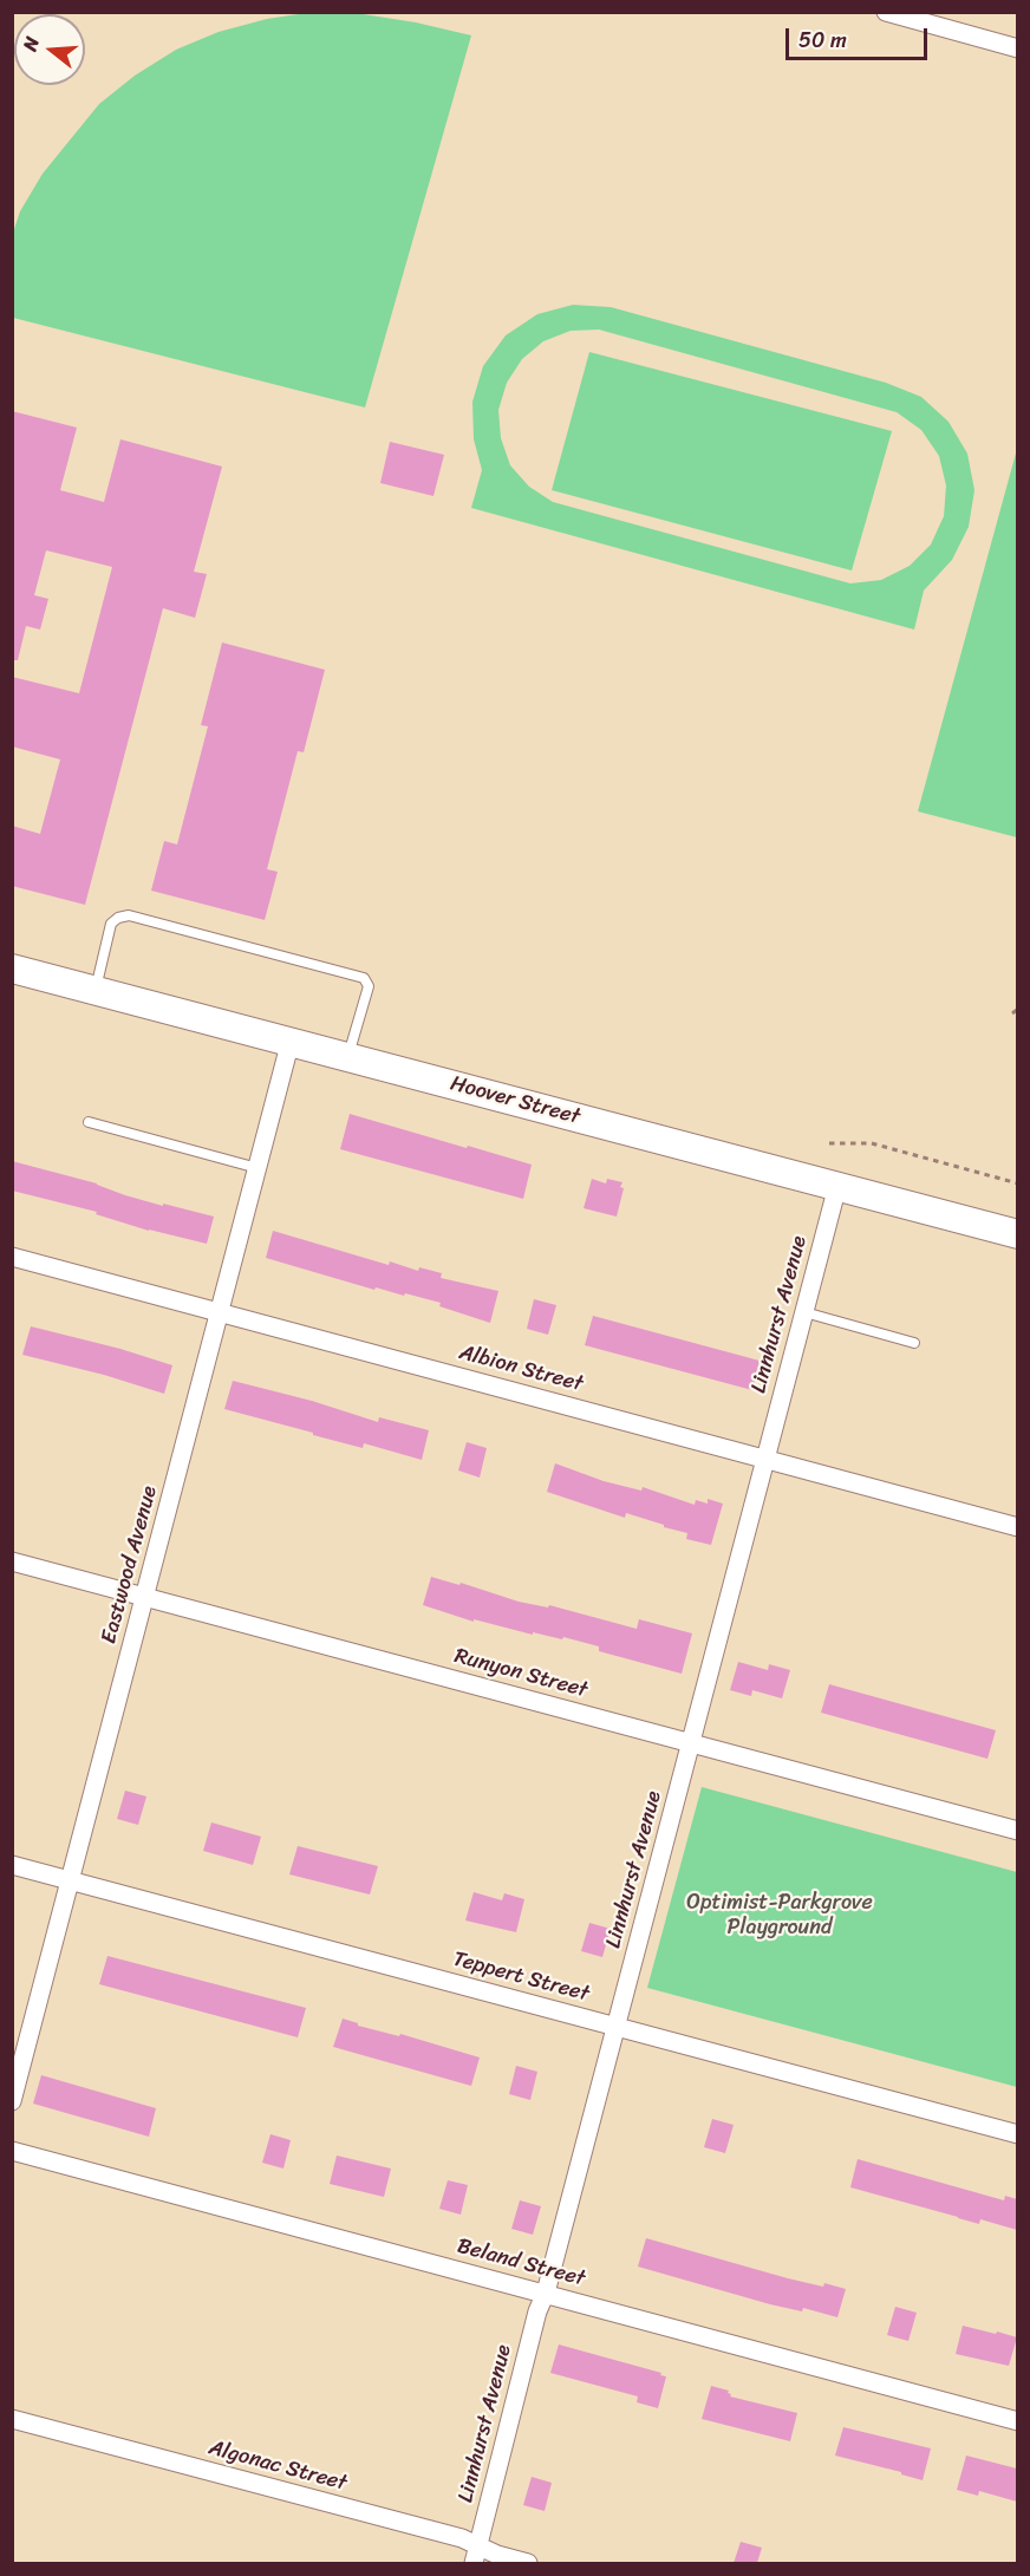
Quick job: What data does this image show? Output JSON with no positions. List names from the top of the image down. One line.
{"streets":{"main road":["Hoover Street"],"street":["Linnhurst Avenue","Albion Street","Eastwood Avenue","Runyon Street","Teppert Street","Beland Street","Algonac Street"]},"crossings":[["Hoover Street","Linnhurst Avenue"],["Hoover Street","Eastwood Avenue"],["Linnhurst Avenue","Albion Street"],["Linnhurst Avenue","Runyon Street"],["Linnhurst Avenue","Teppert Street"],["Linnhurst Avenue","Beland Street"],["Linnhurst Avenue","Algonac Street"],["Albion Street","Eastwood Avenue"],["Eastwood Avenue","Runyon Street"],["Eastwood Avenue","Teppert Street"]],"parks":["Optimist-Parkgrove Playground"],"scale_bar":"50 m","north":"left"}
